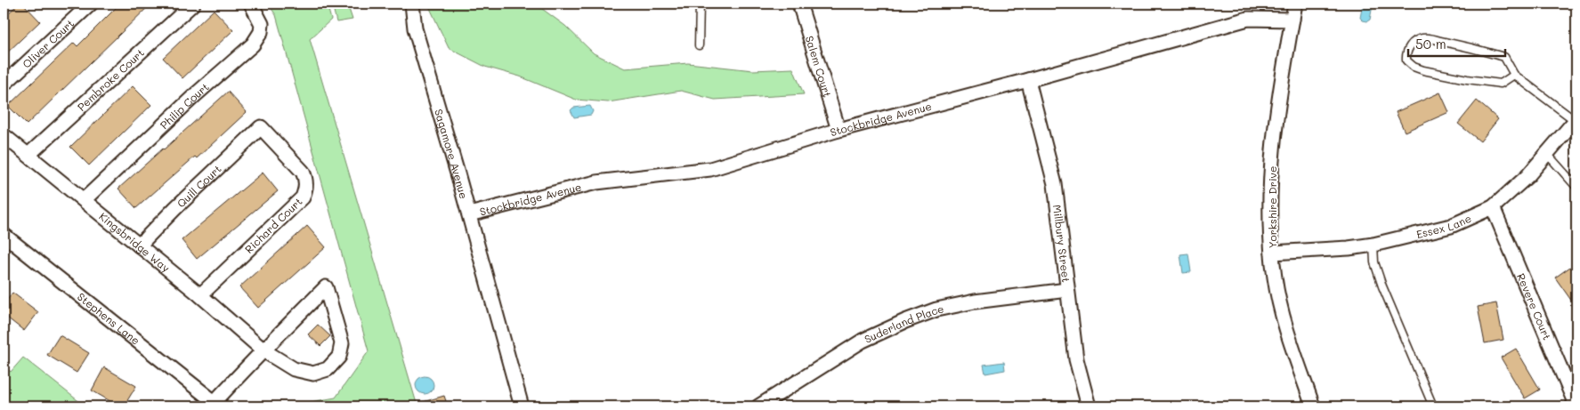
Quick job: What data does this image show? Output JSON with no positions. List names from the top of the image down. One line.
{"streets":{"street":["Oliver Court","Salem Court","Pembroke Court","Philip Court","Stockbridge Avenue","Sagamore Avenue","Quill Court","Yorkshire Drive","Richard Court","Essex Lane","Kingsbridge Way","Millbury Street","Revere Court","Stephens Lane","Suderland Place"]},"crossings":[["Salem Court","Stockbridge Avenue"],["Pembroke Court","Kingsbridge Way"],["Philip Court","Kingsbridge Way"],["Stockbridge Avenue","Sagamore Avenue"],["Stockbridge Avenue","Yorkshire Drive"],["Stockbridge Avenue","Millbury Street"],["Quill Court","Richard Court"],["Quill Court","Kingsbridge Way"],["Yorkshire Drive","Essex Lane"],["Richard Court","Kingsbridge Way"],["Essex Lane","Revere Court"],["Millbury Street","Suderland Place"]],"scale_bar":"50 m"}
